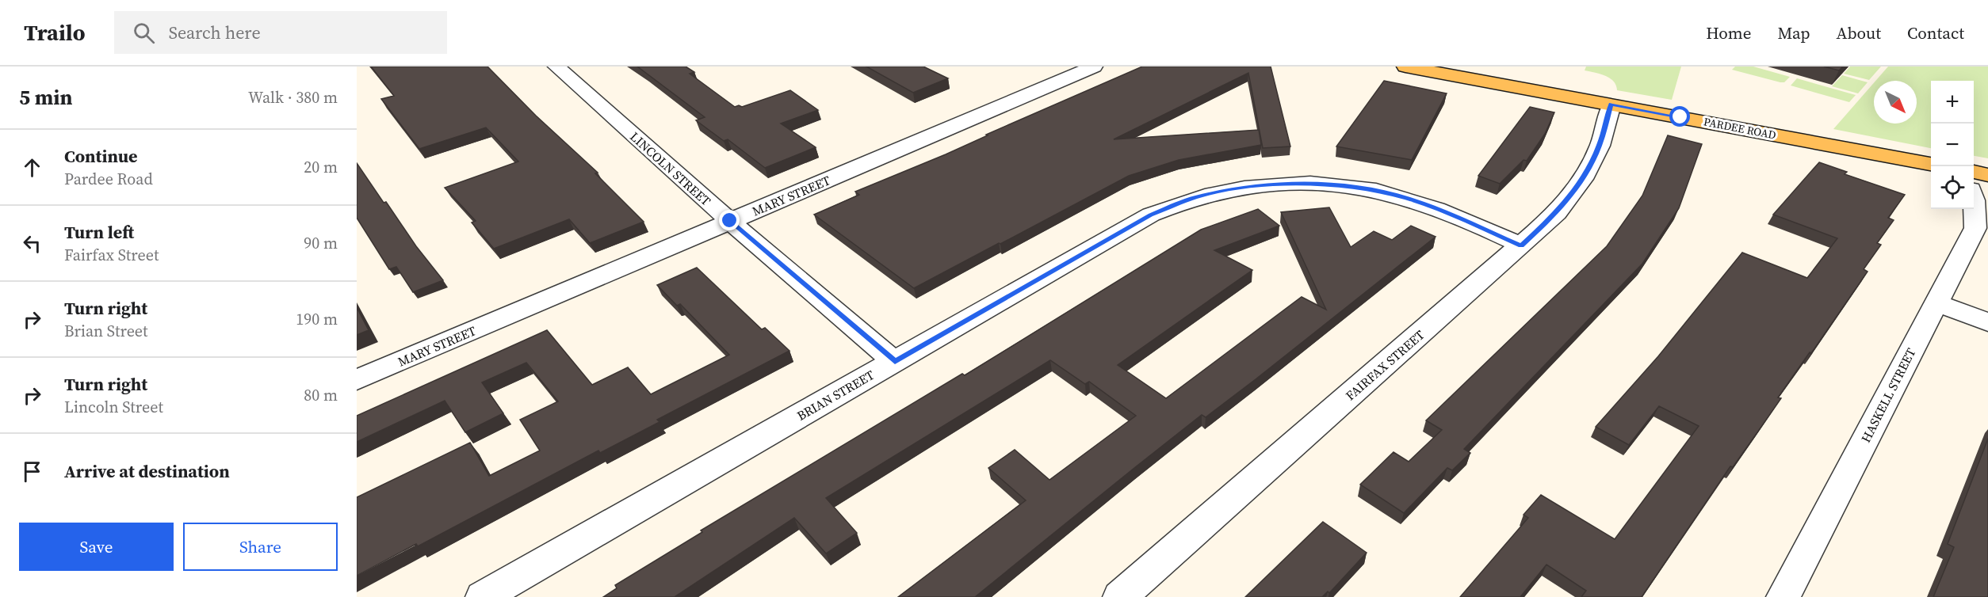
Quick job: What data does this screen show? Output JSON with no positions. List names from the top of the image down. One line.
{"streets":{"main road":["PARDEE ROAD"],"street":["LINCOLN STREET","MARY STREET","FAIRFAX STREET","BRIAN STREET","HASKELL STREET"]},"crossings":[["PARDEE ROAD","FAIRFAX STREET"],["LINCOLN STREET","MARY STREET"],["LINCOLN STREET","BRIAN STREET"],["FAIRFAX STREET","BRIAN STREET"]],"north":"bottom right","page":{"header":"Trailo","search":"Search here","nav":["Home","Map","About","Contact"],"heading":["5 min","Walk · 380 m"],"map_buttons":["+","−"],"list":[["Continue","Pardee Road","20 m"],["Turn left","Fairfax Street","90 m"],["Turn right","Brian Street","190 m"],["Turn right","Lincoln Street","80 m"],"Arrive at destination"],"buttons":["Save","Share"]}}
